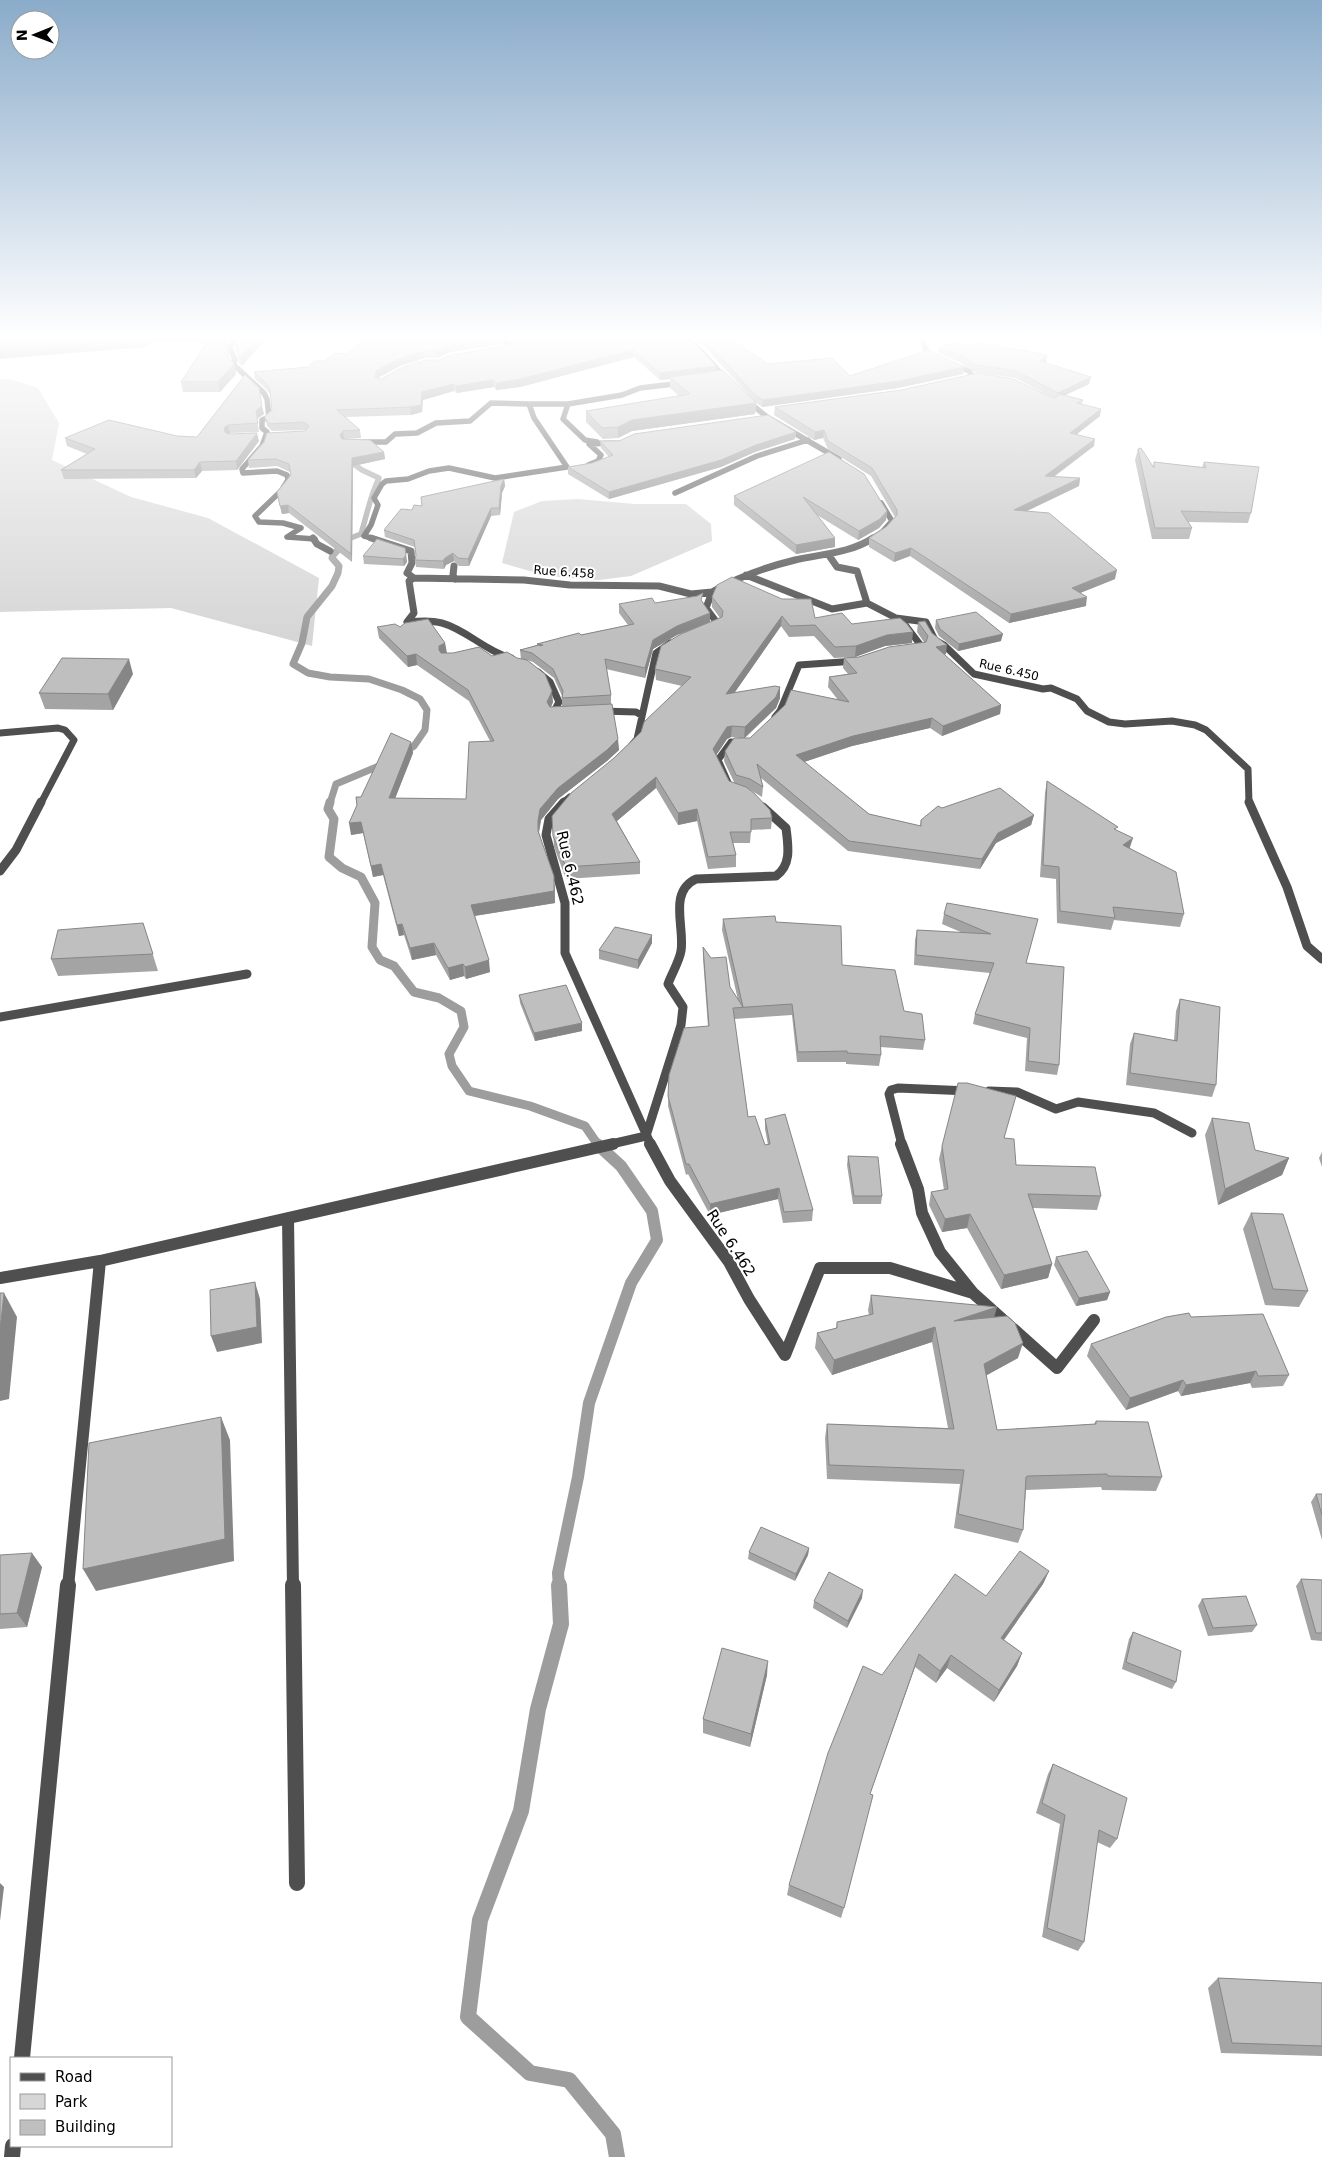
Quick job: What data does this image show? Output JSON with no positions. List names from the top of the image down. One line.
{"streets":{"street":["Rue 6.458","Rue 6.450","Rue 6.462"]},"legend":["Road","Park","Building"],"north":"left"}
